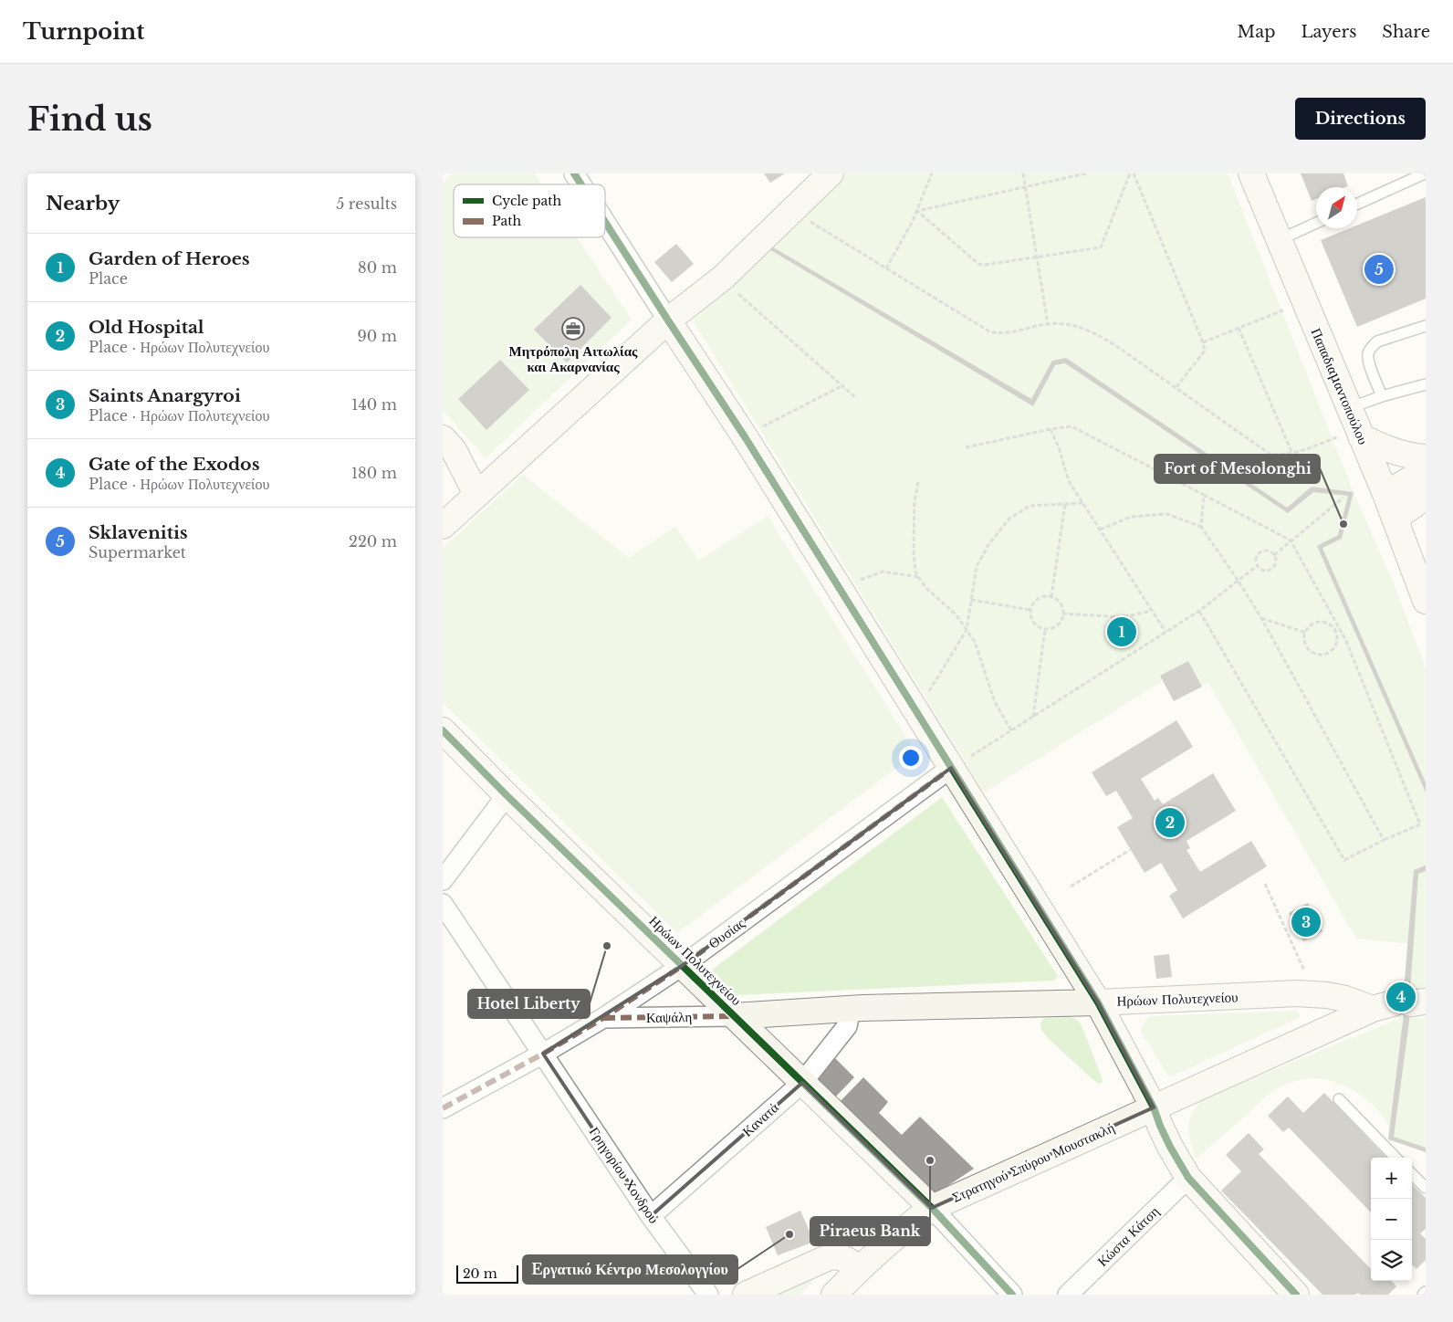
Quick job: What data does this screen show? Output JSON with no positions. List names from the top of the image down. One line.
{"streets":{"street":["Παπαδιαμαντοπούλου","Θυσίας","Ηρώων Πολυτεχνείου","Καψάλη","Κανατά","Στρατηγού Σπύρου Μουστακλή","Γρηγορίου Χονδρού","Κώστα Κάτση"]},"crossings":[["Θυσίας","Ηρώων Πολυτεχνείου"],["Θυσίας","Καψάλη"],["Θυσίας","Γρηγορίου Χονδρού"],["Ηρώων Πολυτεχνείου","Καψάλη"],["Ηρώων Πολυτεχνείου","Κανατά"],["Ηρώων Πολυτεχνείου","Στρατηγού Σπύρου Μουστακλή"],["Κανατά","Γρηγορίου Χονδρού"]],"places":{"office":["Μητρόπολη Αιτωλίας και Ακαρνανίας"],"other":["Fort of Mesolonghi","Hotel Liberty","Piraeus Bank","Eργατικό Κέντρο Μεσολογγίου"]},"legend":["Cycle path","Path"],"scale_bar":"20 m","north":"top right","page":{"header":"Turnpoint","nav":["Map","Layers","Share"],"buttons":"Directions","title":"Find us","heading":["Nearby","5 results"],"list":[{"mark":"1","name":"Garden of Heroes","note":"Place","value":"80 m"},{"mark":"2","name":"Old Hospital","note":"Place · Ηρώων Πολυτεχνείου","value":"90 m"},{"mark":"3","name":"Saints Anargyroi","note":"Place · Ηρώων Πολυτεχνείου","value":"140 m"},{"mark":"4","name":"Gate of the Exodos","note":"Place · Ηρώων Πολυτεχνείου","value":"180 m"},{"mark":"5","name":"Sklavenitis","note":"Supermarket","value":"220 m"}],"pins":["5","1","2","3","4"],"map_buttons":["+","−"],"scale":"20 m"}}
